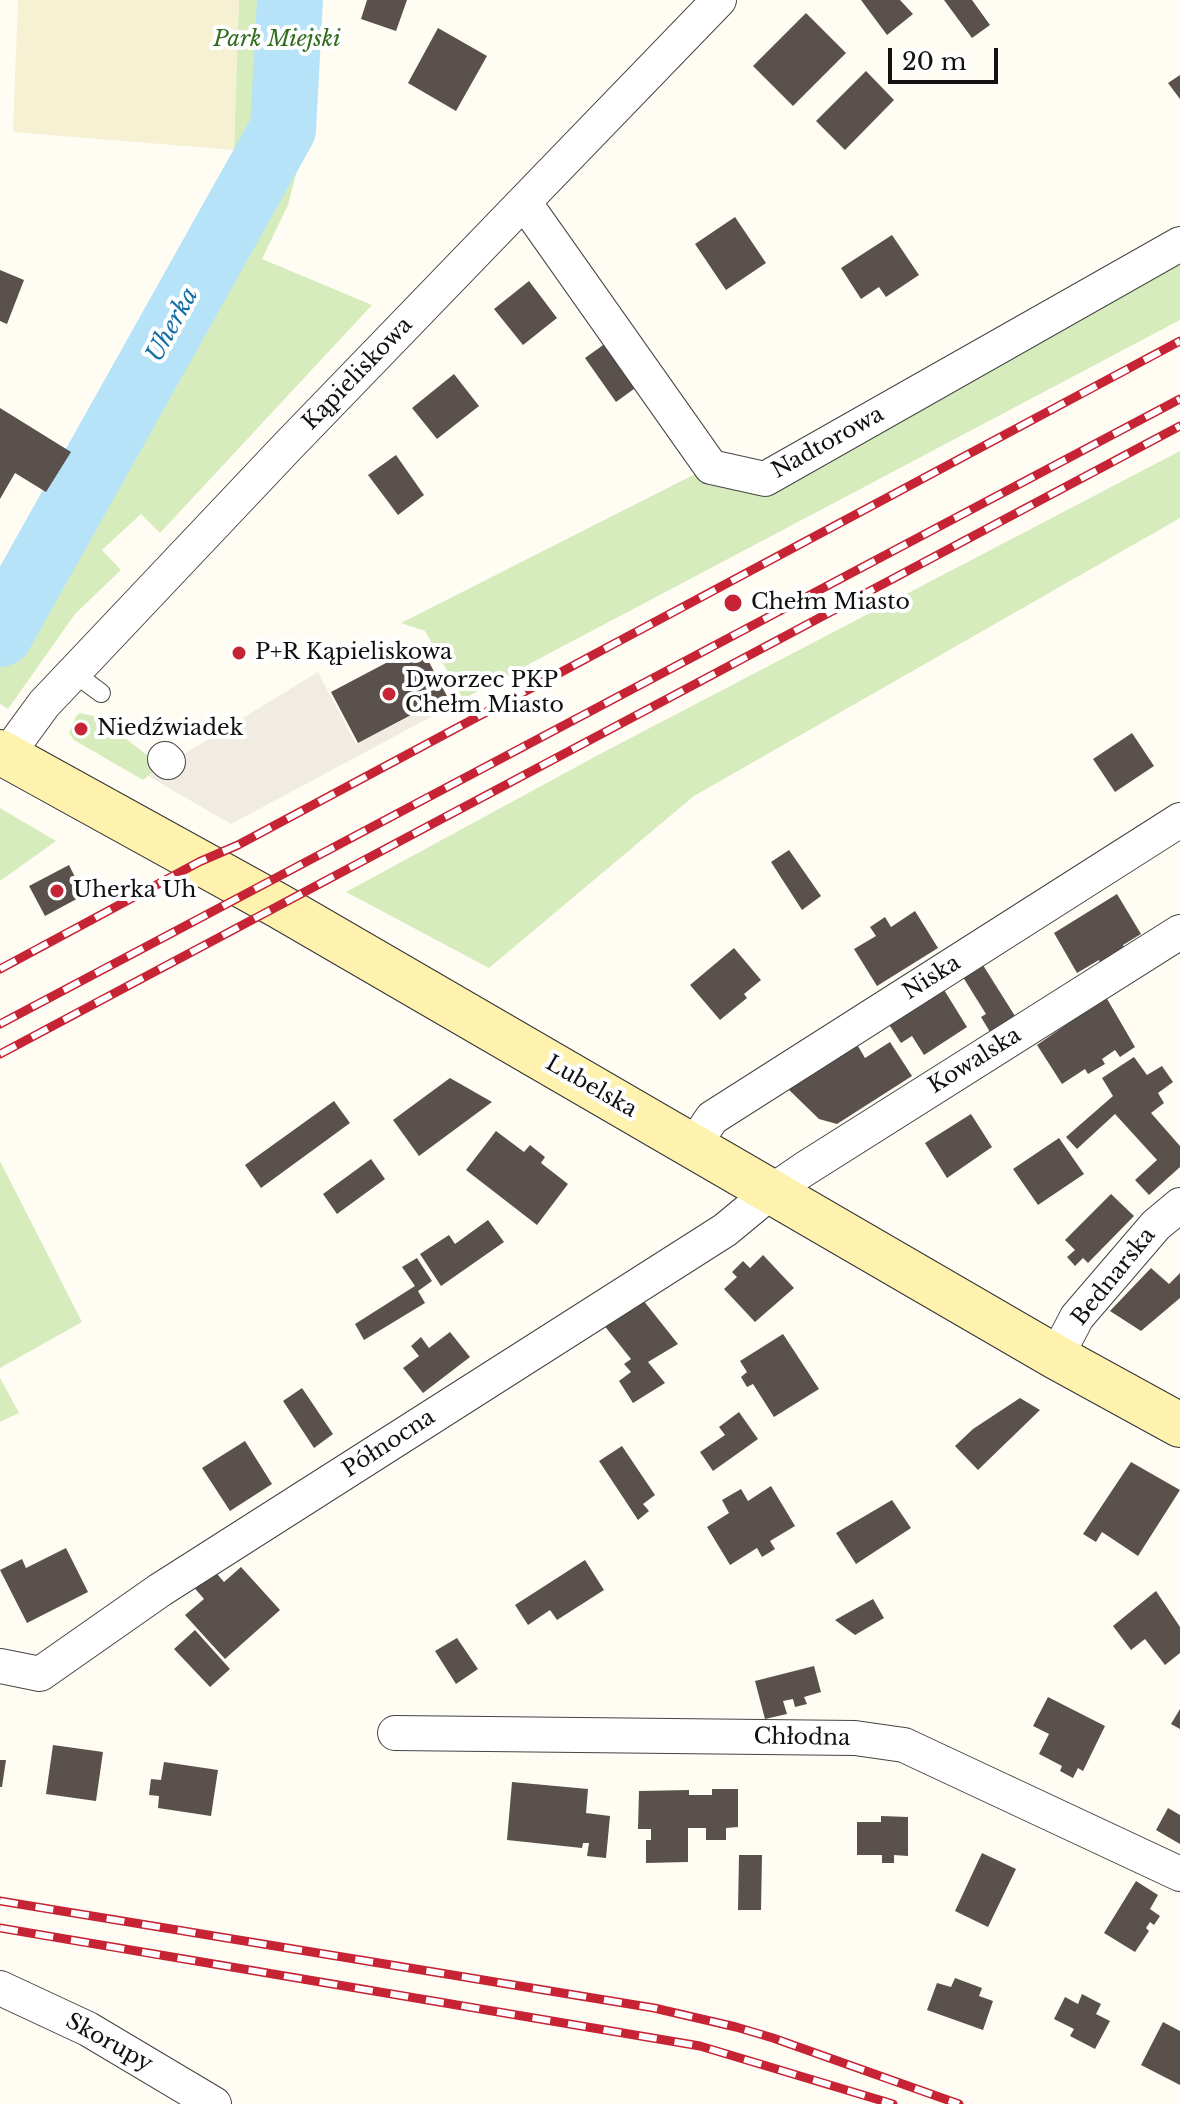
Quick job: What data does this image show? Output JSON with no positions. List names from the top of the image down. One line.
{"streets":{"main road":["Lubelska"],"street":["Kąpieliskowa","Nadtorowa","Niska","Kowalska","Bednarska","Północna","Chłodna","Skorupy"]},"crossings":[["Kąpieliskowa","Nadtorowa"],["Kąpieliskowa","Lubelska"],["Niska","Lubelska"],["Kowalska","Lubelska"],["Kowalska","Północna"],["Lubelska","Bednarska"],["Lubelska","Północna"]],"water":["Uherka"],"parks":["Park Miejski"],"places":["Chełm Miasto","P+R Kąpieliskowa","Dworzec PKP Chełm Miasto","Niedźwiadek","Uherka Uh"],"scale_bar":"20 m"}
